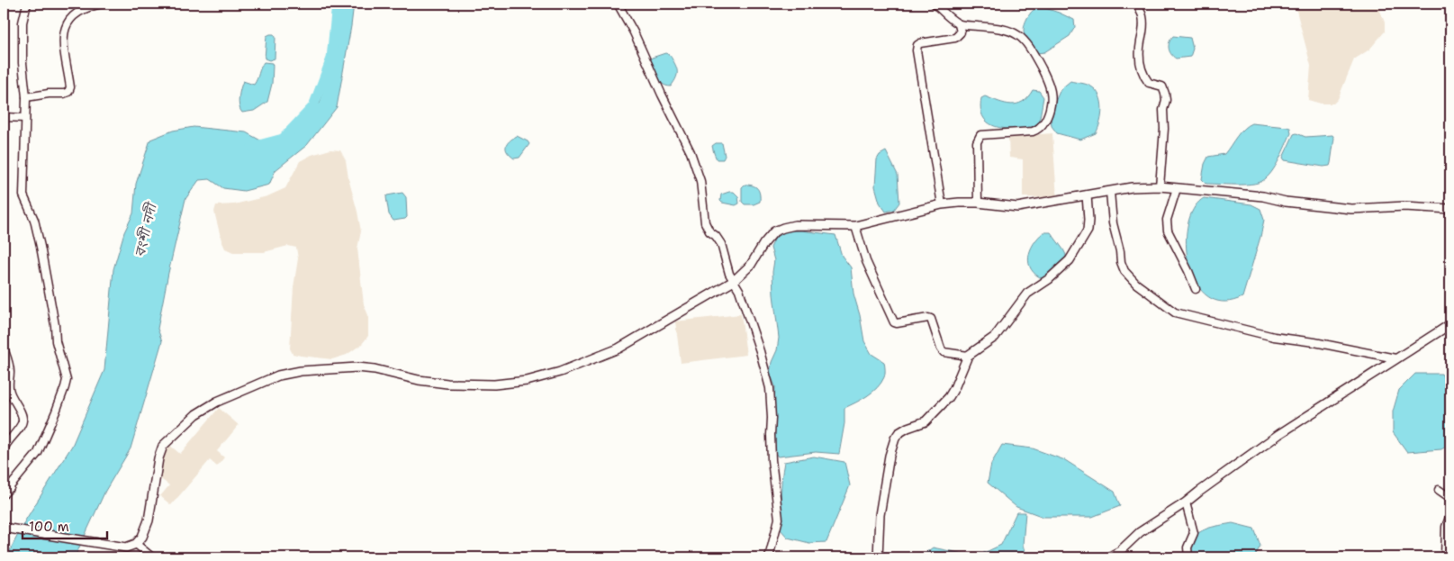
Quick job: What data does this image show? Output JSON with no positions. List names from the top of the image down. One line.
{"water":["বংশী নদী"],"scale_bar":"100 m"}
